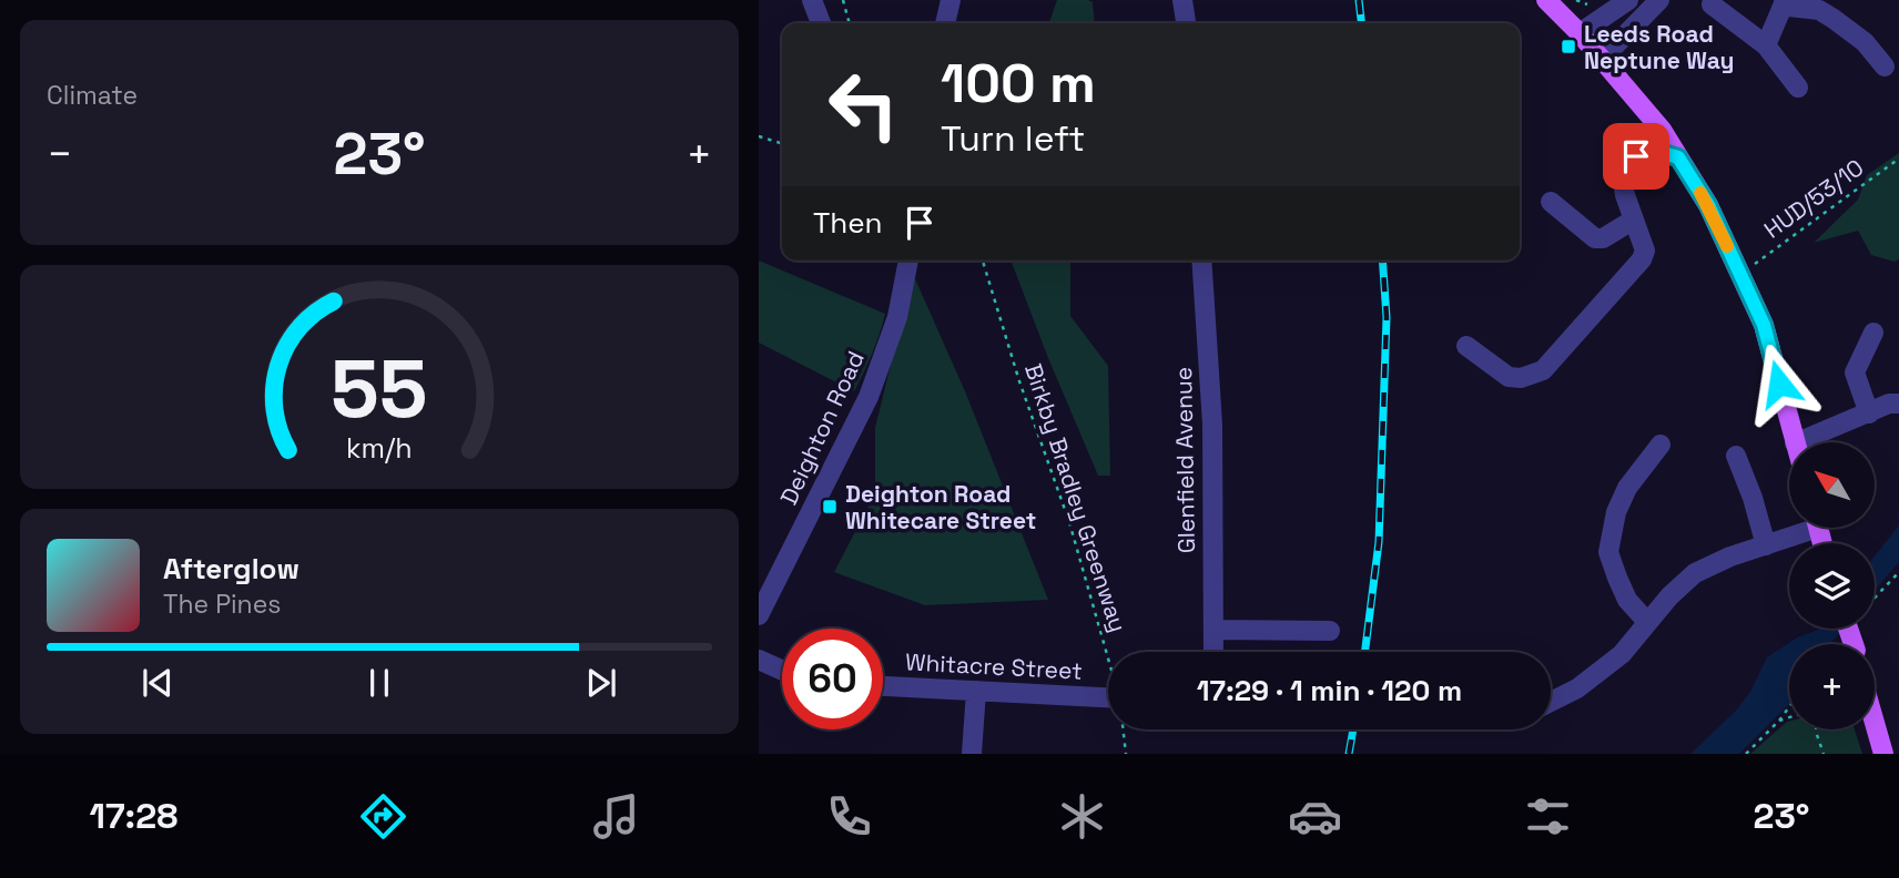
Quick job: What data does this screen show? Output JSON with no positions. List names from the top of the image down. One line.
{"streets":{"street":["Deighton Road","Glenfield Avenue","Whitacre Street"],"path":["HUD/53/10","Birkby Bradley Greenway"]},"places":{"transit":["Leeds Road Neptune Way","Deighton Road Whitecare Street"]},"north":"top left","page":{"tile":"Climate","turn":["100 m","Turn left"],"heat":["−","23°","+"],"then":"Then","map_buttons":"+","song":["Afterglow","The Pines"],"limit":"60","trip":"17:29 · 1 min · 120 m","tabs":["17:28","23°"],"gauge":["55","km/h"]}}
